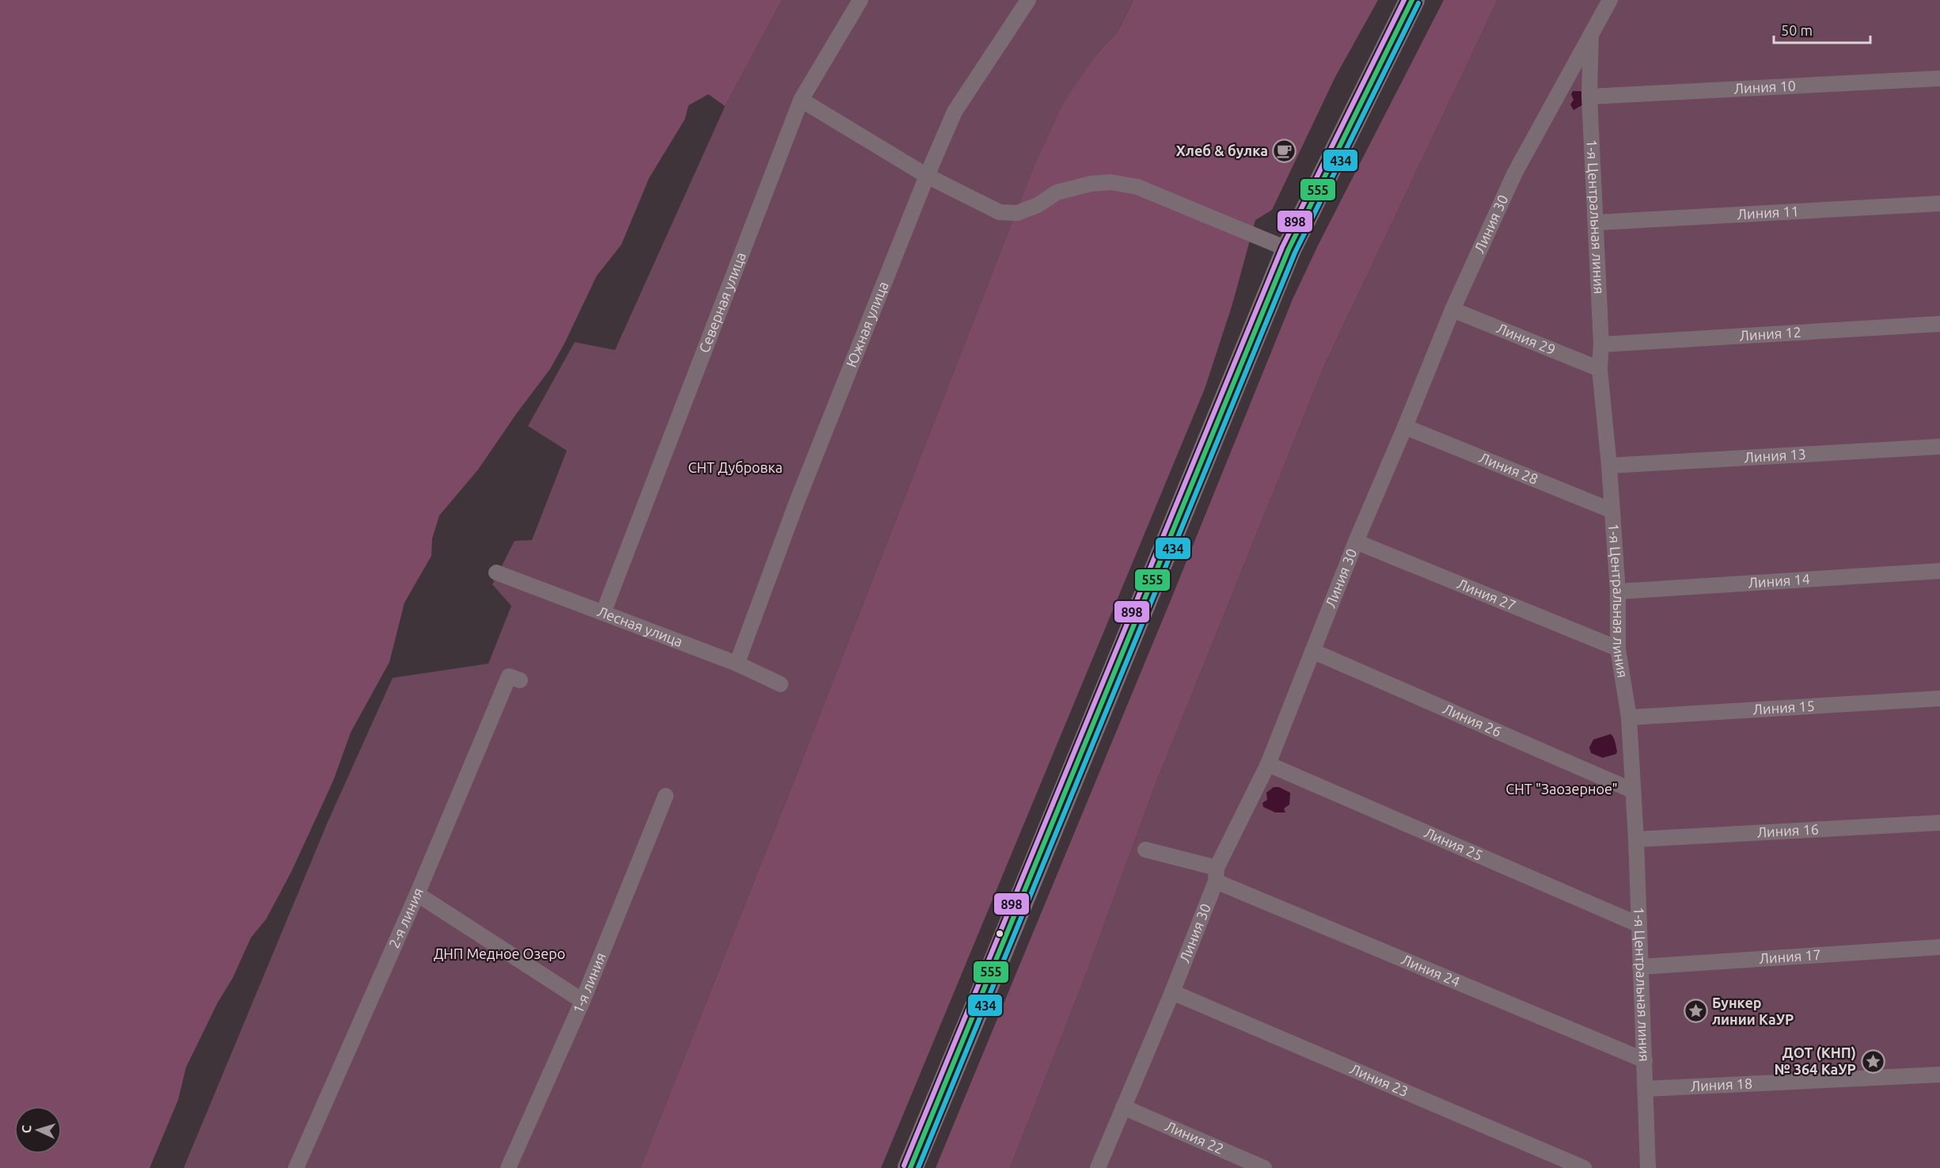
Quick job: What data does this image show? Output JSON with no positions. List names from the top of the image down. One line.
{"streets":{"street":["Линия 10","Линия 11","1-я Центральная линия","Линия 30","Северная улица","Южная улица","Линия 12","Линия 29","Линия 13","Линия 28","Линия 14","Линия 27","Лесная улица","Линия 15","Линия 26","Линия 16","Линия 25","2-я линия","Линия 17","Линия 24","1-я линия","Линия 23","Линия 18","Линия 22"]},"crossings":[["Линия 10","1-я Центральная линия"],["Линия 11","1-я Центральная линия"],["1-я Центральная линия","Линия 30"],["1-я Центральная линия","Линия 12"],["1-я Центральная линия","Линия 29"],["1-я Центральная линия","Линия 13"],["1-я Центральная линия","Линия 28"],["1-я Центральная линия","Линия 14"],["1-я Центральная линия","Линия 27"],["1-я Центральная линия","Линия 15"],["1-я Центральная линия","Линия 26"],["1-я Центральная линия","Линия 16"],["1-я Центральная линия","Линия 25"],["1-я Центральная линия","Линия 17"],["1-я Центральная линия","Линия 24"],["1-я Центральная линия","Линия 18"],["Линия 30","Линия 29"],["Линия 30","Линия 28"],["Линия 30","Линия 27"],["Линия 30","Линия 26"],["Линия 30","Линия 25"],["Линия 30","Линия 24"],["Линия 30","Линия 23"],["Линия 30","Линия 22"],["Северная улица","Лесная улица"],["Южная улица","Лесная улица"]],"parks":["СНТ Дубровка","СНТ \"Заозерное\"","ДНП Медное Озеро"],"places":{"cafe":["Хлеб & булка"],"place":["Бункер линии КаУР","ДОТ (КНП) № 364 КаУР"]},"lines":["transit line 555","transit line 898","transit line 434"],"scale_bar":"50 m","north":"left"}
